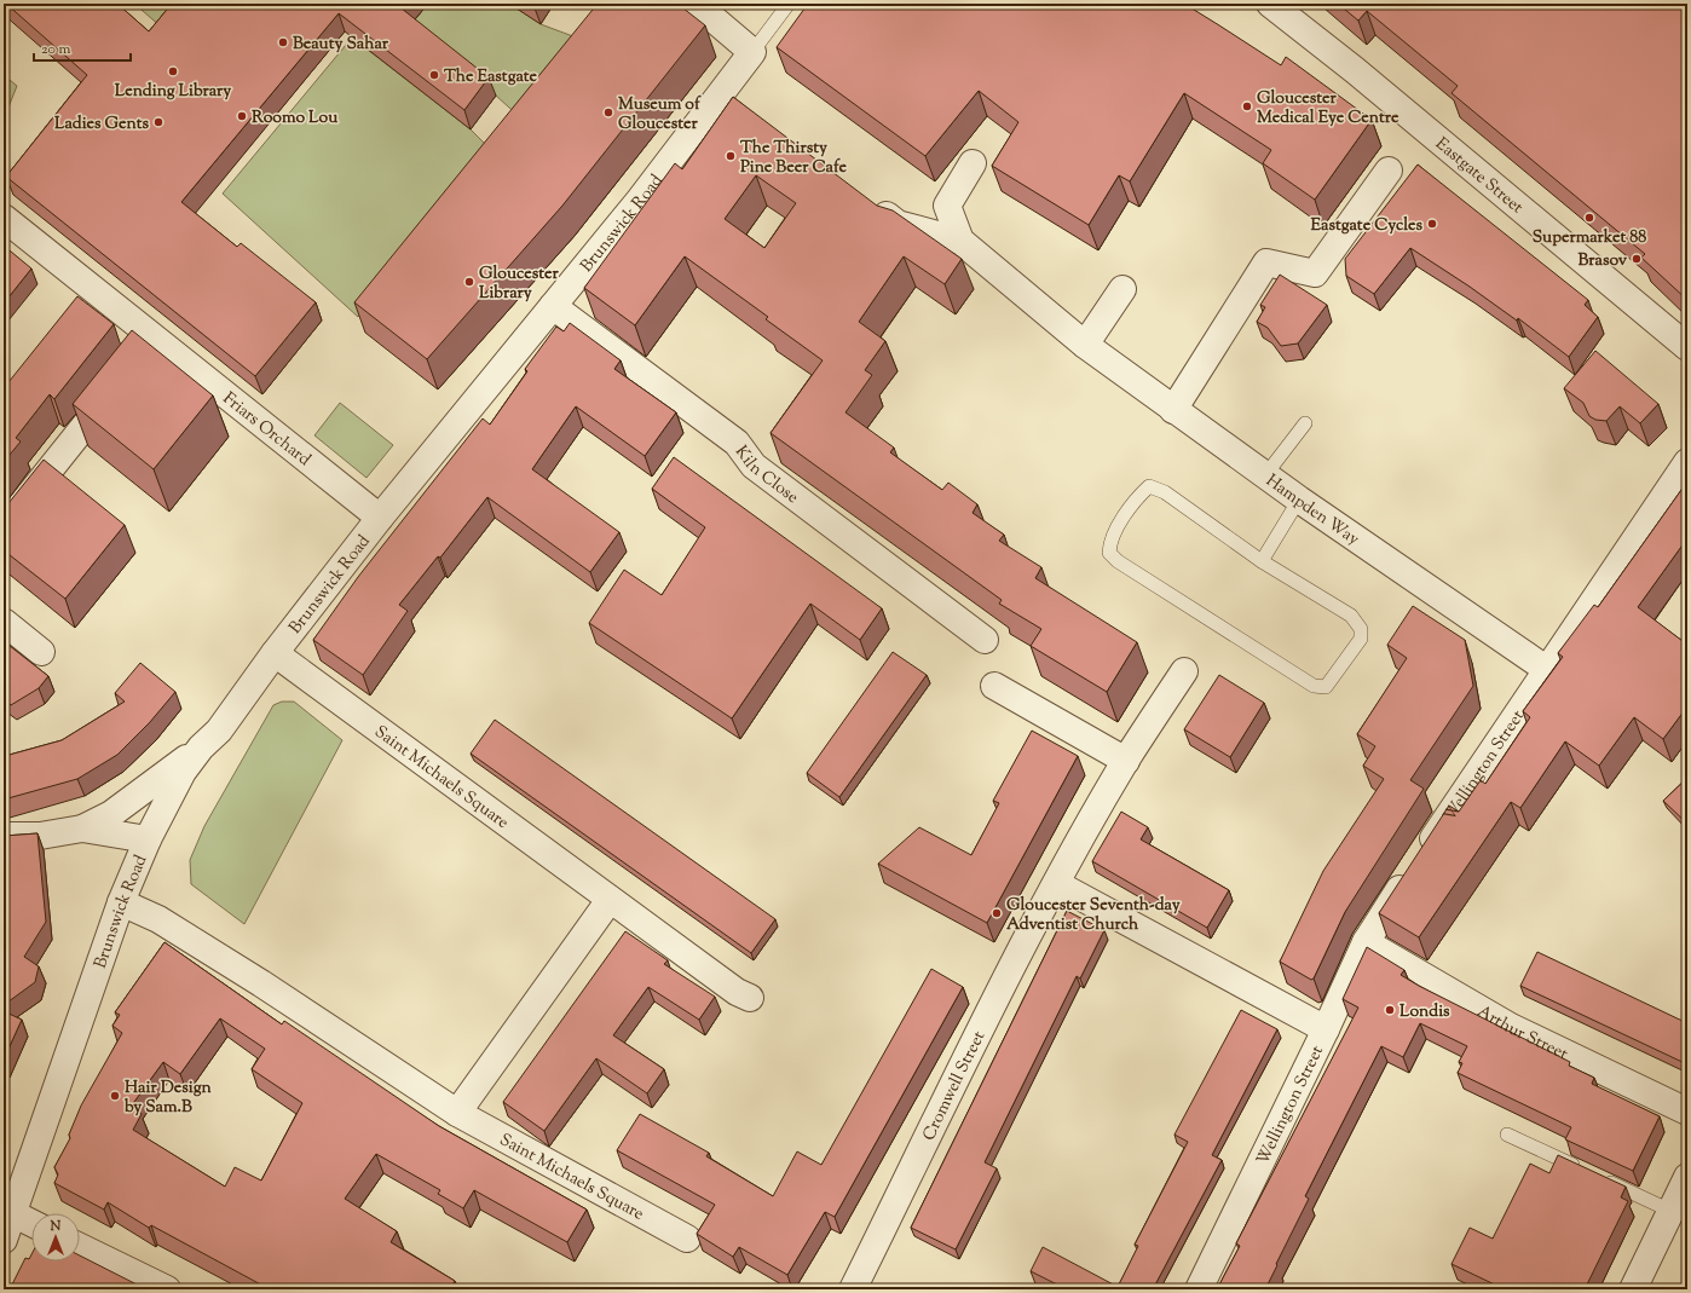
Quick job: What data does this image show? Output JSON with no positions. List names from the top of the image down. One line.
{"streets":{"street":["Eastgate Street","Brunswick Road","Friars Orchard","Kiln Close","Hampden Way","Wellington Street","Saint Michaels Square","Arthur Street","Cromwell Street"]},"crossings":[["Brunswick Road","Friars Orchard"],["Brunswick Road","Kiln Close"],["Brunswick Road","Saint Michaels Square"],["Hampden Way","Wellington Street"],["Wellington Street","Arthur Street"]],"places":["Beauty Sahar","Lending Library","The Eastgate","Gloucester Medical Eye Centre","Museum of Gloucester","Roomo Lou","Ladies Gents","The Thirsty Pine Beer Cafe","Supermarket 88","Eastgate Cycles","Brasov","Gloucester Library","Gloucester Seventh-day Adventist Church","Londis","Hair Design by Sam.B"],"scale_bar":"20 m","north":"top"}
